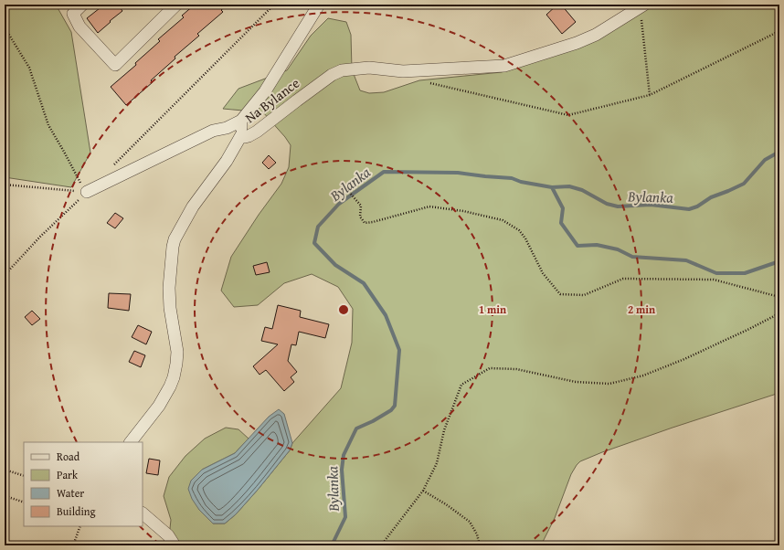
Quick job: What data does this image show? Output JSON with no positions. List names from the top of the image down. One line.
{"streets":{"street":["Na Bylance"]},"water":["Bylanka"],"legend":["Road","Park","Water","Building"],"rings":["1 min","2 min"]}
